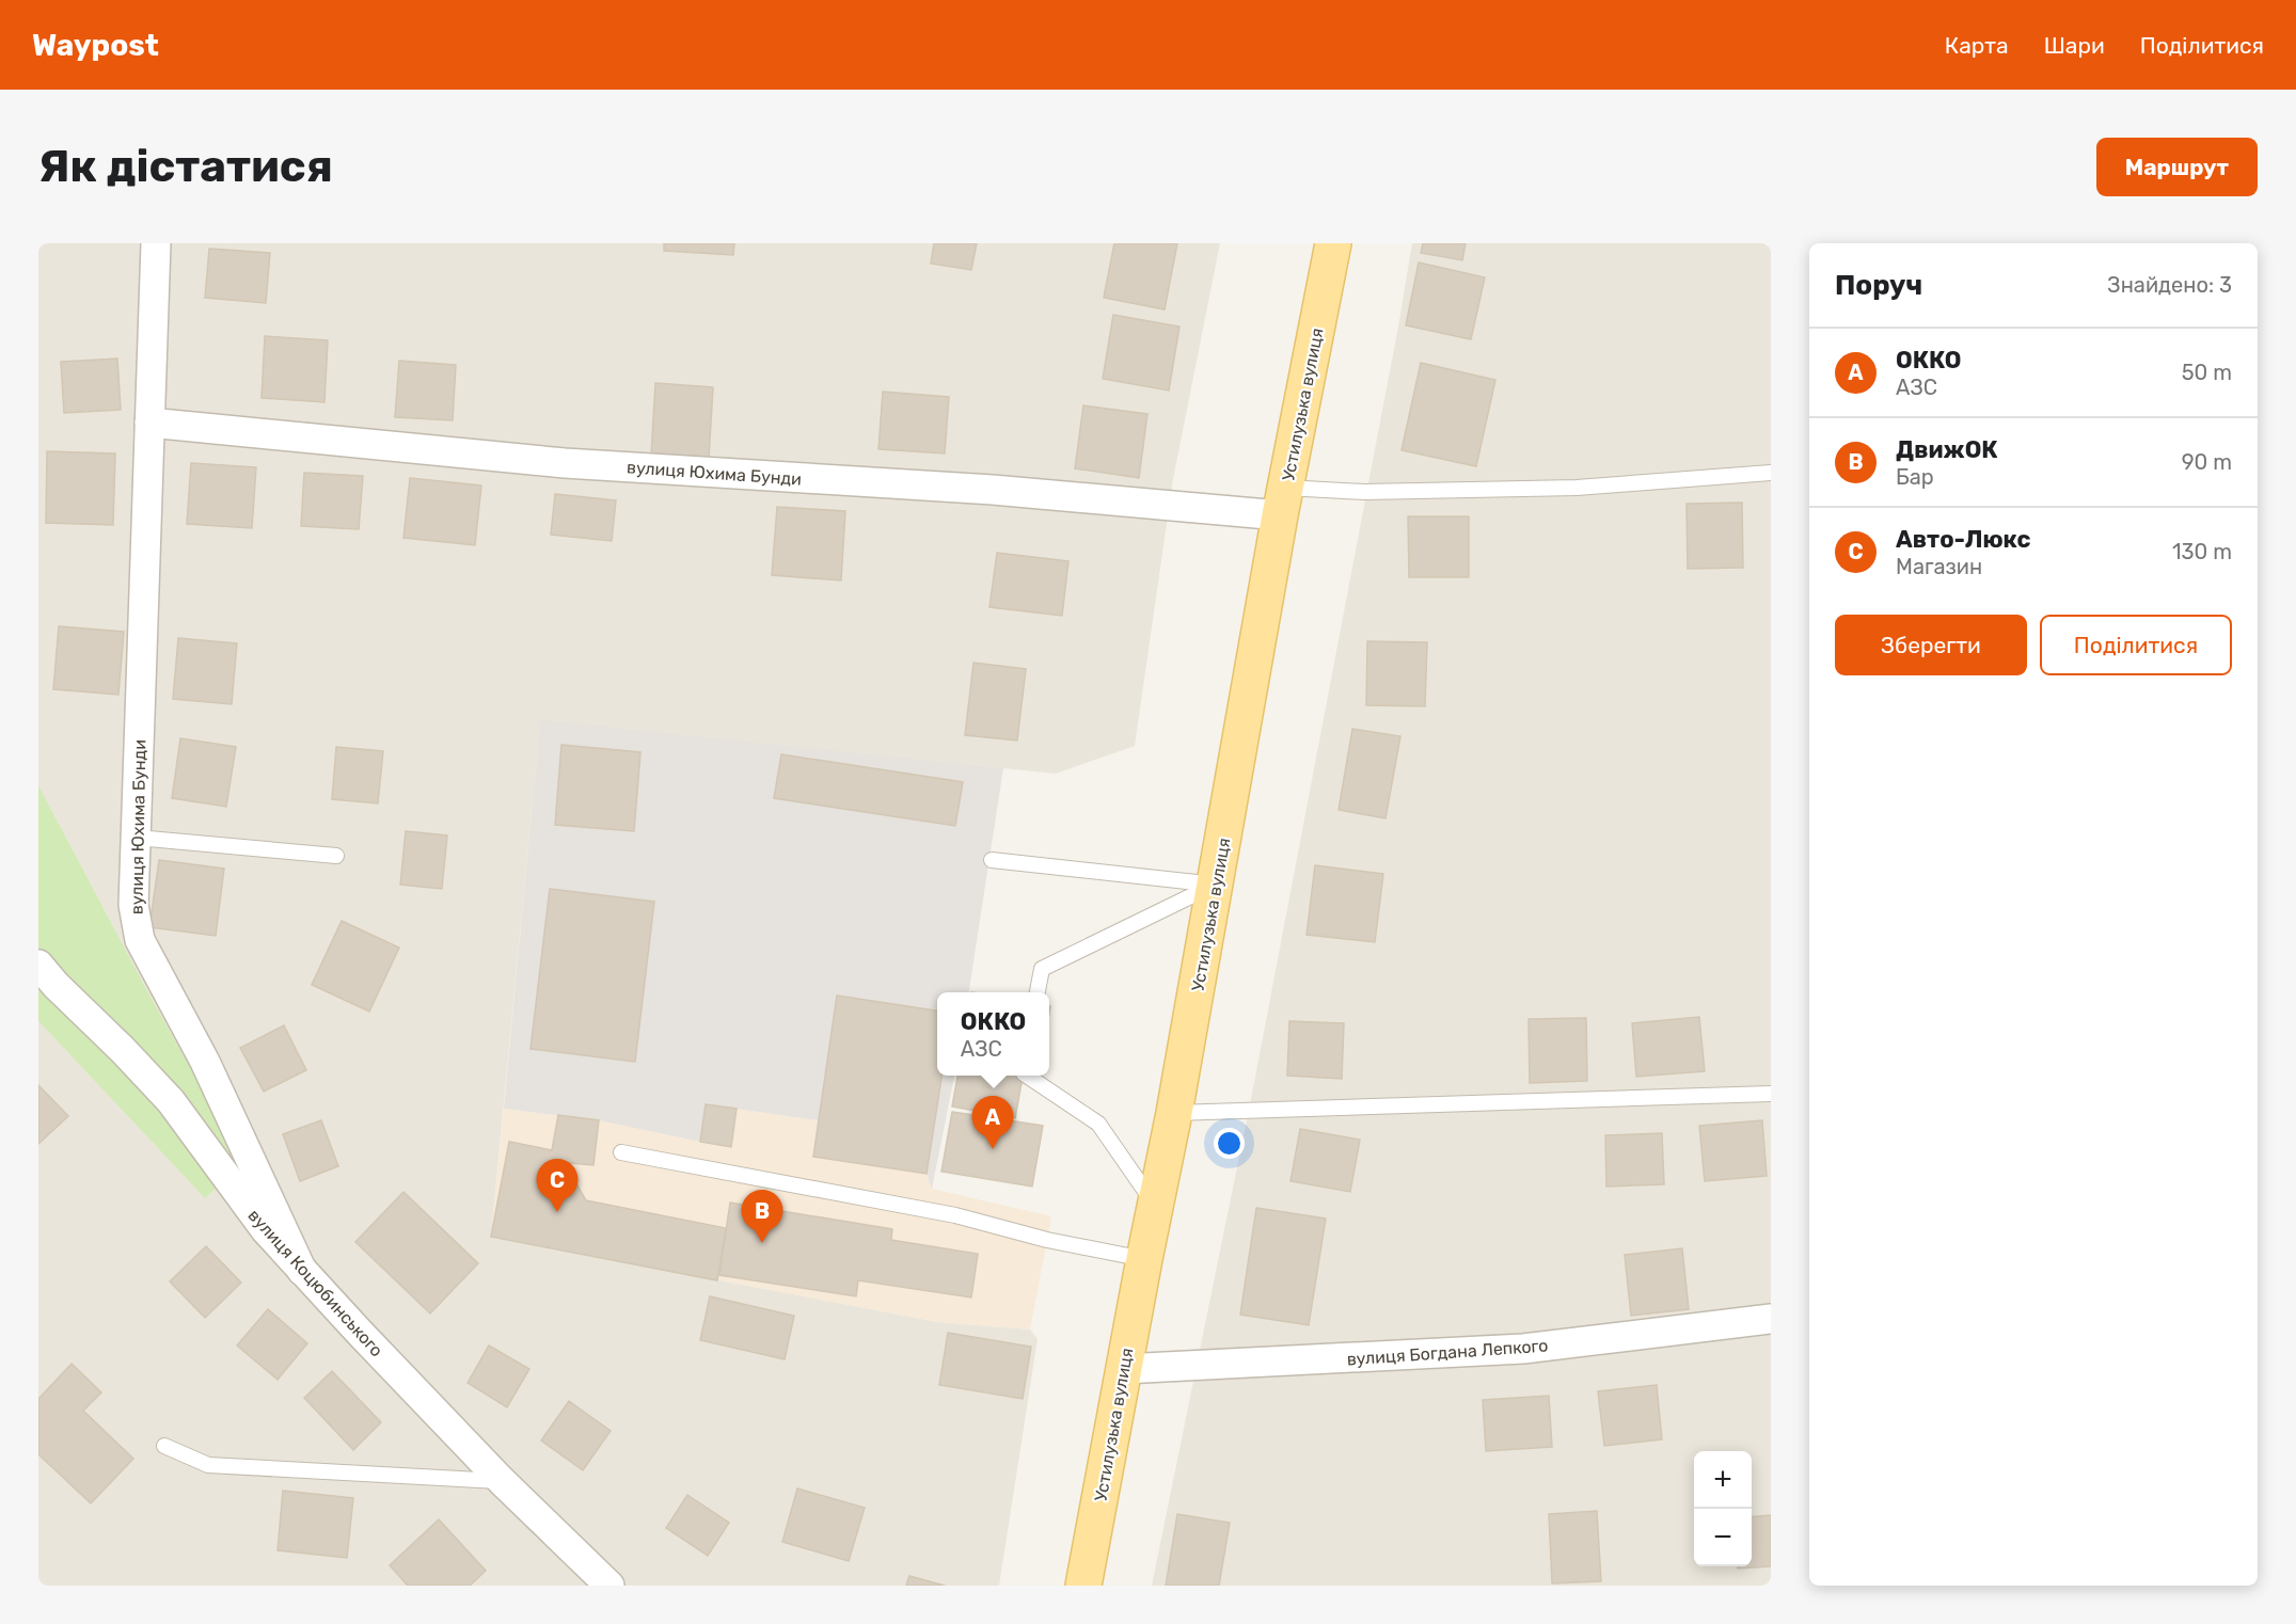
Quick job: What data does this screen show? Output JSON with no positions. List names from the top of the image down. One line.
{"streets":{"main road":["Устилузька вулиця"],"street":["вулиця Юхима Бунди","вулиця Коцюбинського","вулиця Богдана Лепкого"]},"crossings":[["Устилузька вулиця","вулиця Юхима Бунди"],["Устилузька вулиця","вулиця Богдана Лепкого"],["вулиця Юхима Бунди","вулиця Коцюбинського"]],"page":{"header":"Waypost","nav":["Карта","Шари","Поділитися"],"buttons":["Маршрут",["Зберегти","Поділитися"]],"title":"Як дістатися","heading":["Поруч","Знайдено: 3"],"list":[{"mark":"A","name":"ОККО","note":"АЗС","value":"50 m"},{"mark":"B","name":"ДвижОК","note":"Бар","value":"90 m"},{"mark":"C","name":"Авто-Люкс","note":"Магазин","value":"130 m"}],"popup":["ОККО","АЗС"],"pins":["A","C","B"],"map_buttons":["+","−"]}}
